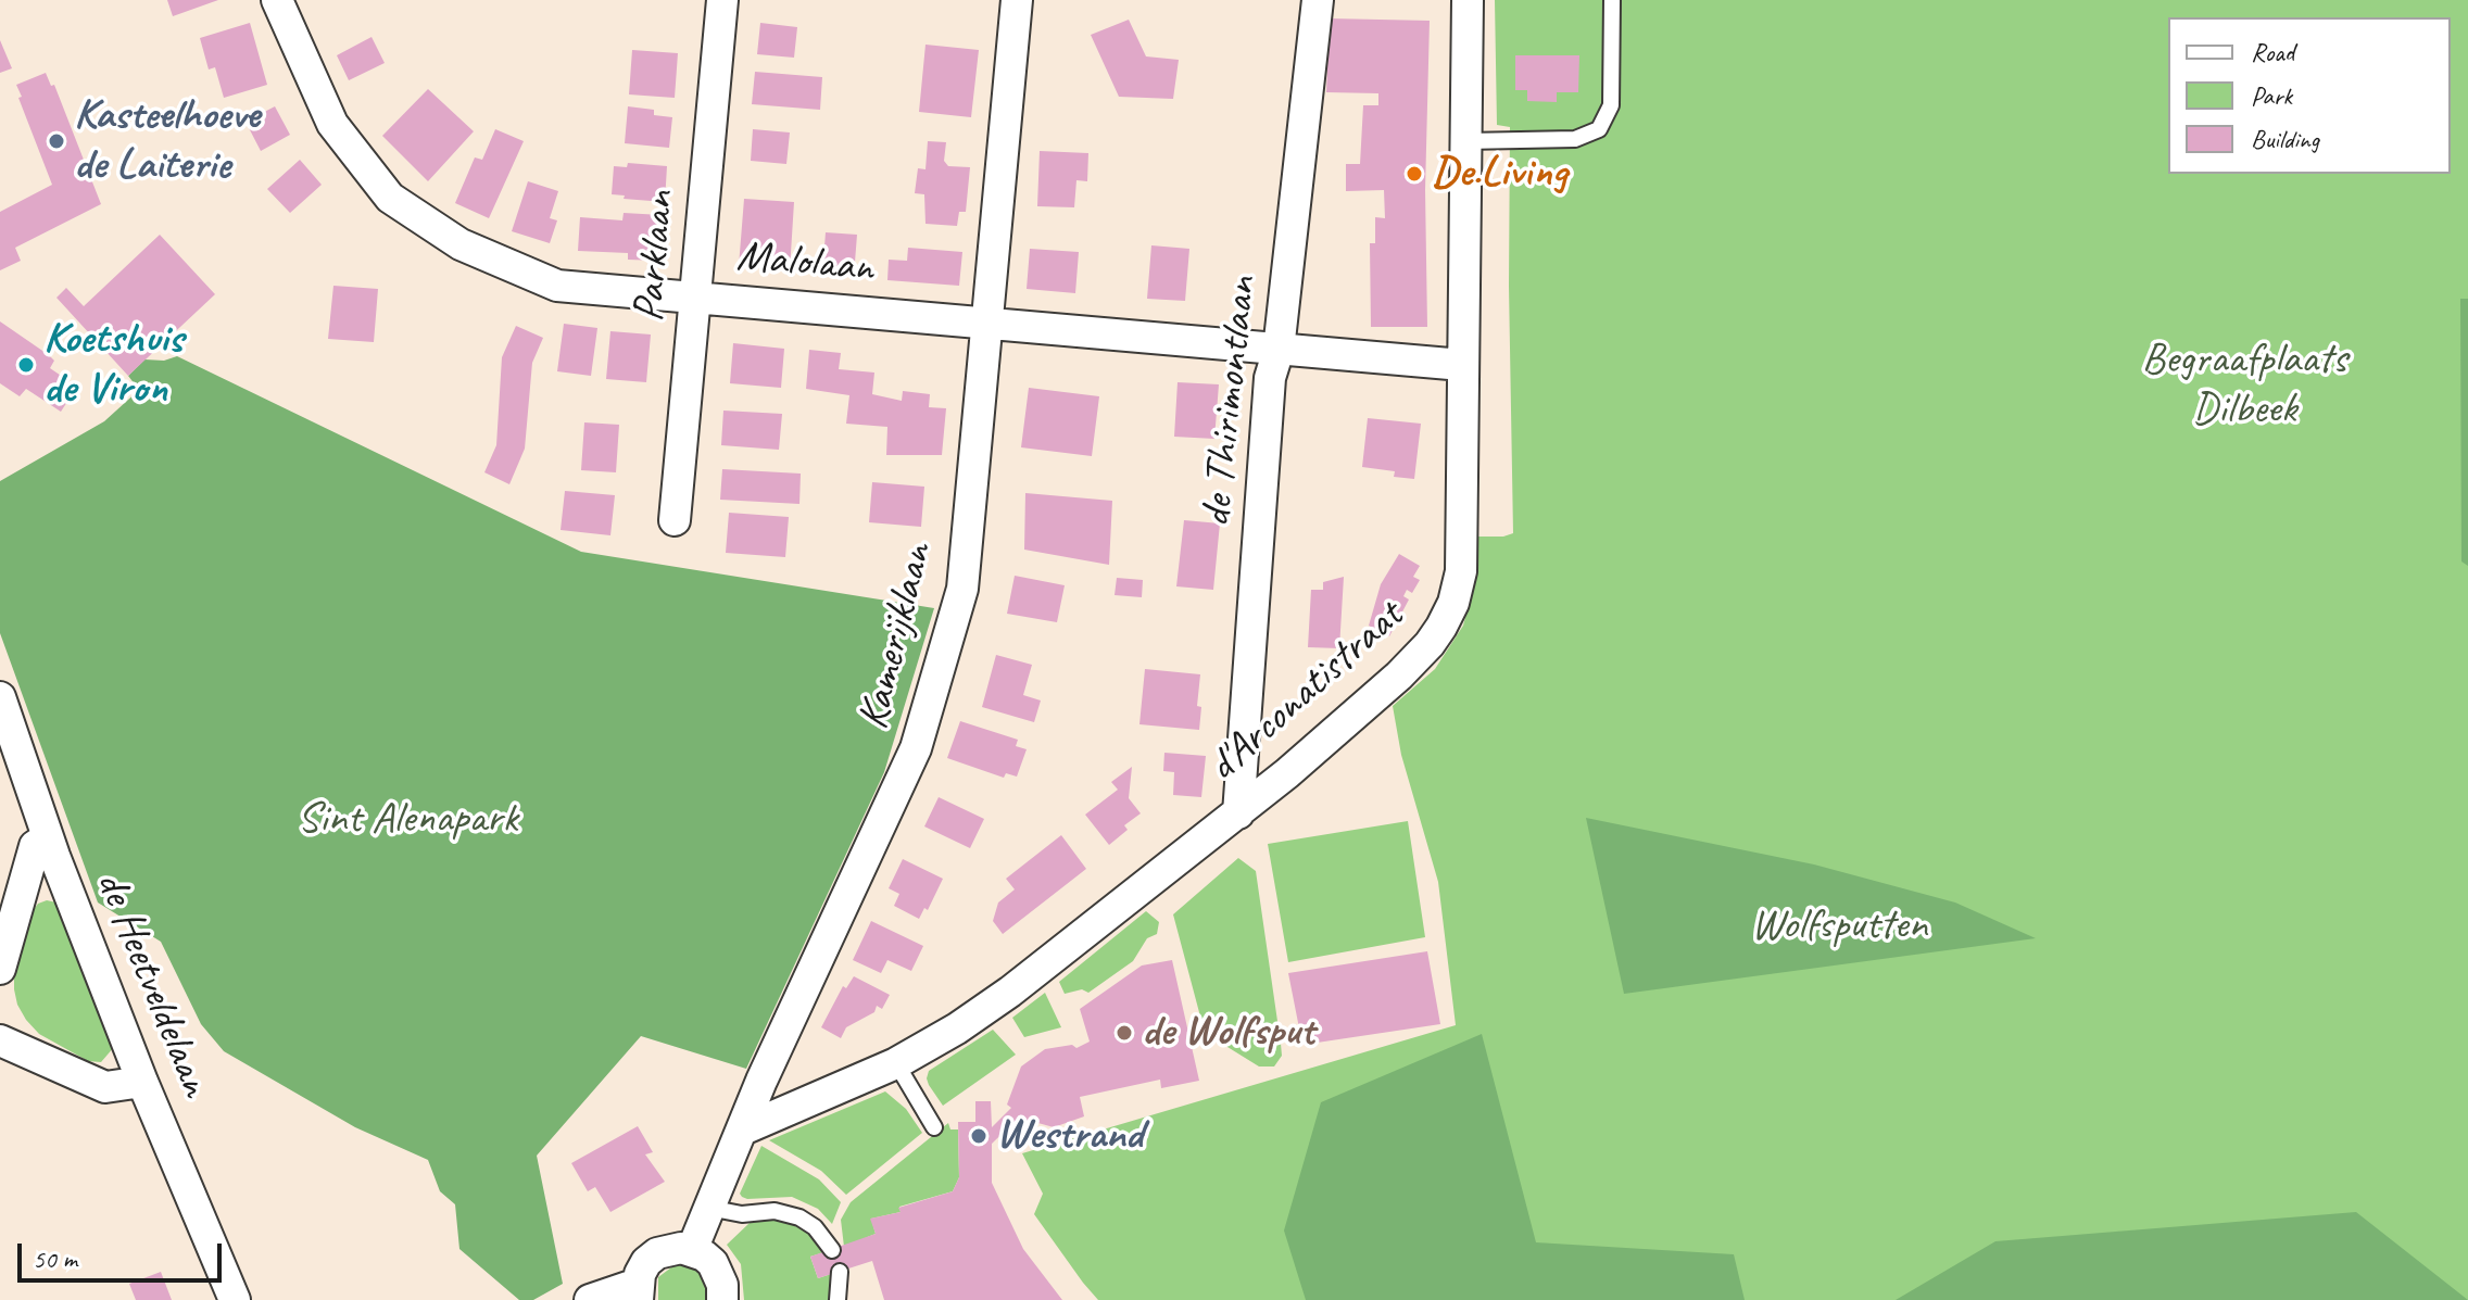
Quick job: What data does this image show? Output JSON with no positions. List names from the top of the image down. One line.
{"streets":{"street":["Parklaan","Malolaan","de Thirimontlaan","Kamerijklaan","d'Arconatistraat","de Heetveldelaan"]},"crossings":[["Parklaan","Malolaan"],["Malolaan","de Thirimontlaan"],["Malolaan","Kamerijklaan"],["Malolaan","d'Arconatistraat"],["de Thirimontlaan","d'Arconatistraat"],["Kamerijklaan","d'Arconatistraat"]],"parks":["Begraafplaats Dilbeek","Sint Alenapark","Wolfsputten"],"places":["Kasteelhoeve de Laiterie","De.Living","Koetshuis de Viron","de Wolfsput","Westrand"],"legend":["Road","Park","Building"],"scale_bar":"50 m"}
